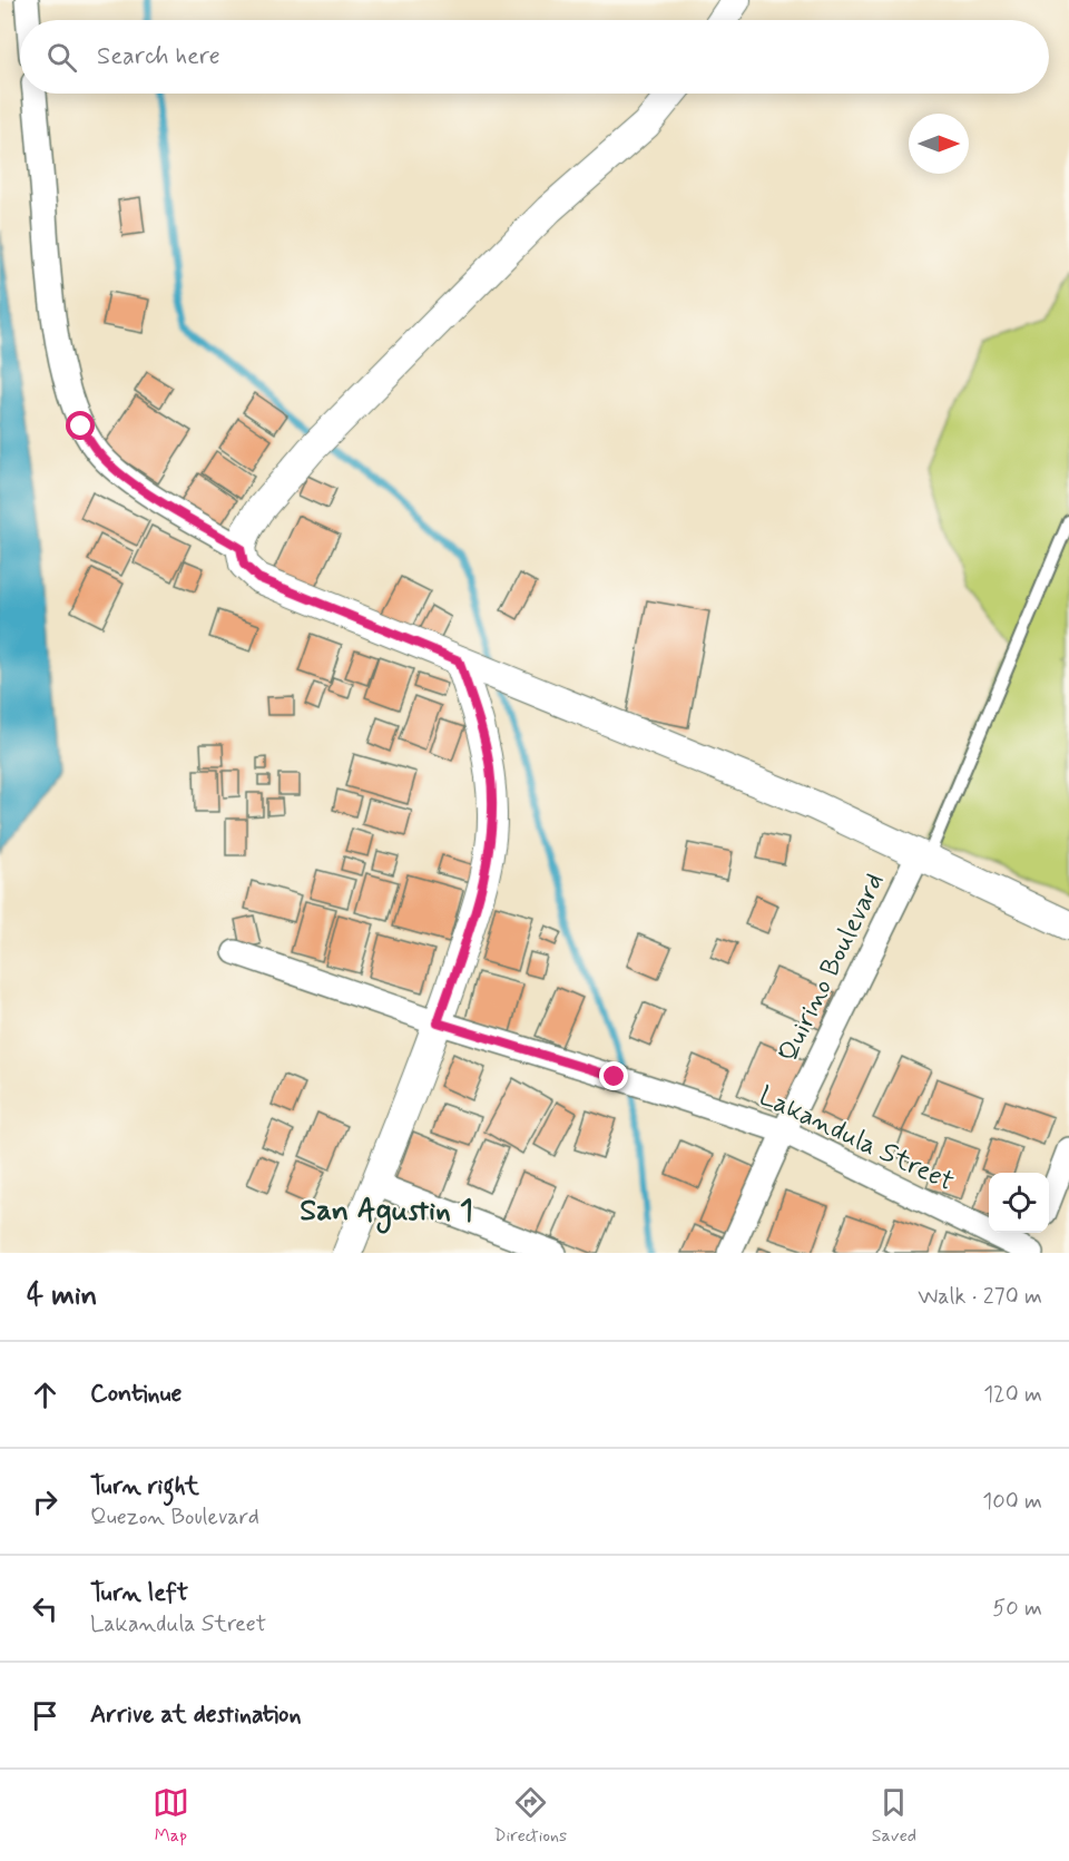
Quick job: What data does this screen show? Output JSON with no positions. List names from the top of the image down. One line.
{"streets":{"street":["Quirino Boulevard","Lakandula Street"]},"crossings":[["Quirino Boulevard","Lakandula Street"]],"districts":["San Agustin 1"],"north":"right","page":{"search":"Search here","heading":["4 min","Walk · 270 m"],"list":[["Continue","120 m"],["Turn right","Quezon Boulevard","100 m"],["Turn left","Lakandula Street","50 m"],"Arrive at destination"],"nav":["Map","Directions","Saved"]}}
